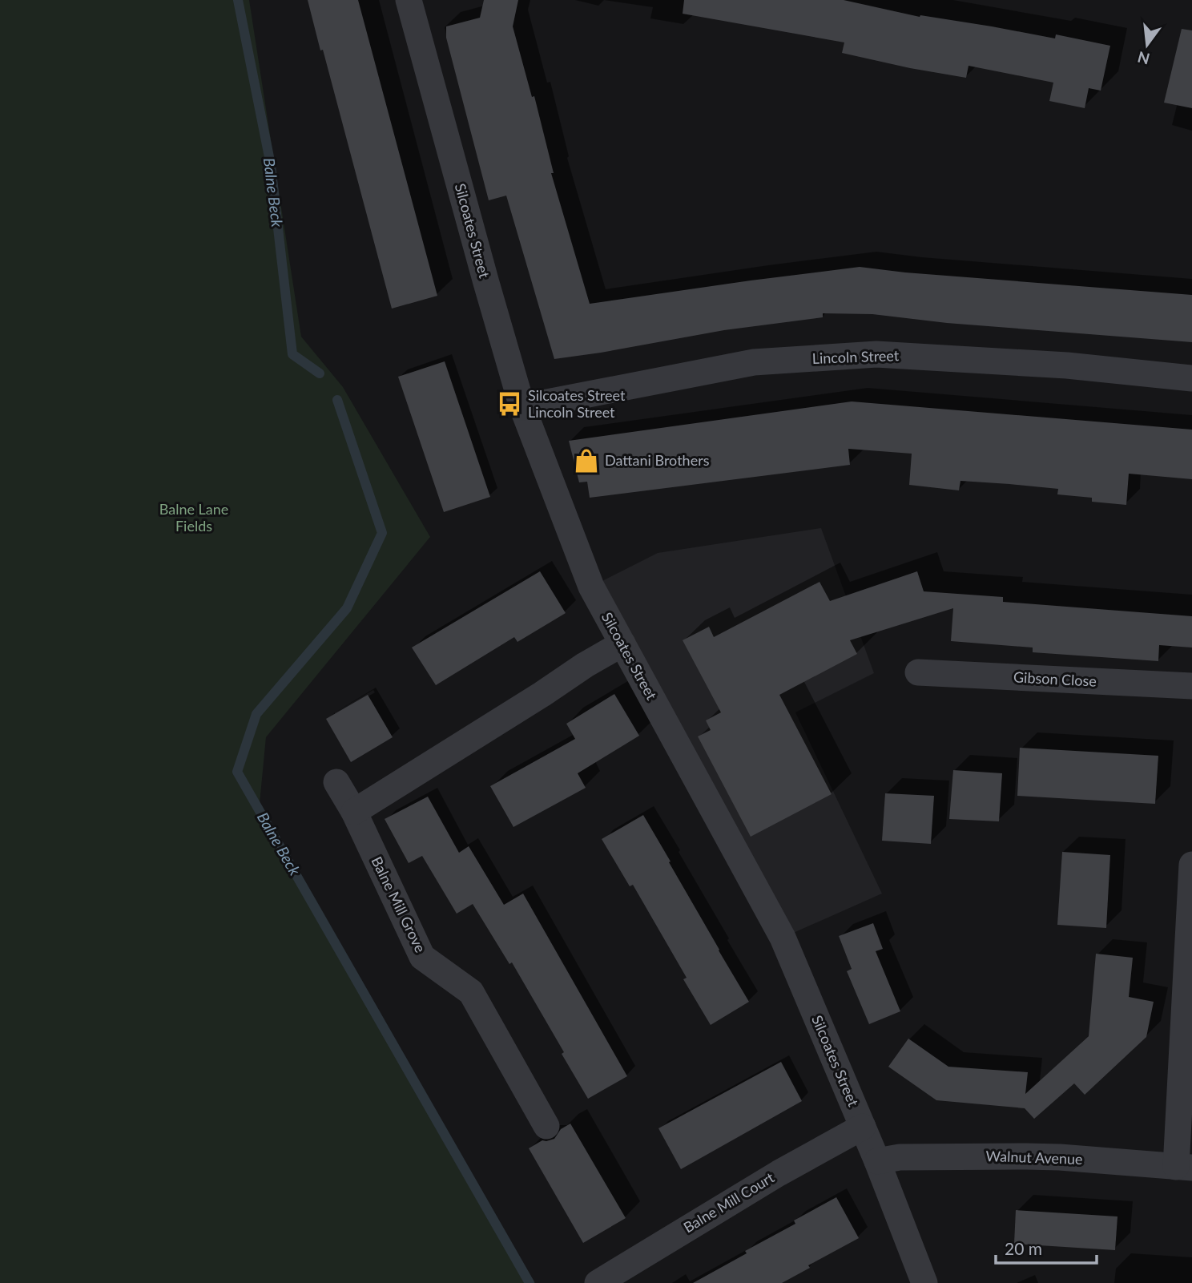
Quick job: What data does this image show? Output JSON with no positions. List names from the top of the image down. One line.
{"streets":{"street":["Silcoates Street","Lincoln Street","Gibson Close","Balne Mill Grove","Walnut Avenue","Balne Mill Court"]},"crossings":[["Silcoates Street","Lincoln Street"],["Silcoates Street","Walnut Avenue"],["Silcoates Street","Balne Mill Court"]],"water":["Balne Beck"],"parks":["Balne Lane Fields"],"places":{"bus stop":["Silcoates Street Lincoln Street"],"shop":["Dattani Brothers"]},"scale_bar":"20 m","north":"bottom"}
